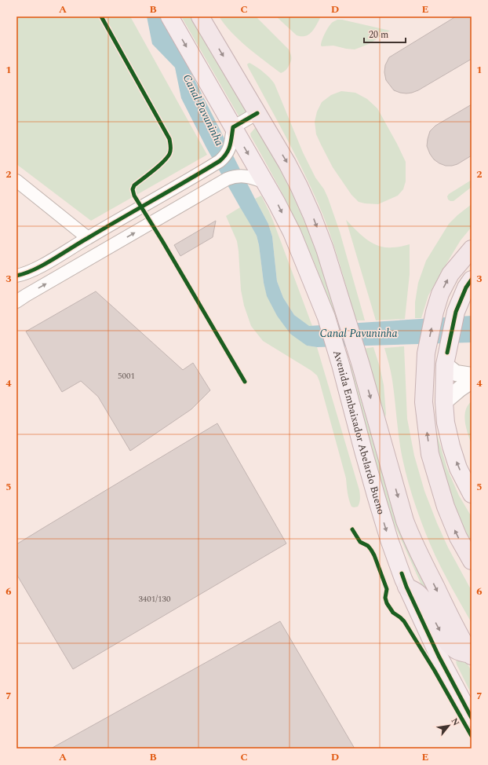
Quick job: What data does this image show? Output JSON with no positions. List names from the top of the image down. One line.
{"streets":{"highway":["Avenida Embaixador Abelardo Bueno"]},"one_way":["Avenida Embaixador Abelardo Bueno"],"water":["Canal Pavuninha"],"house_numbers":["5001","3401/130"],"scale_bar":"20 m","north":"top right","grid":{"columns":["A","B","C","D","E"],"rows":["1","2","3","4","5","6","7"]}}
